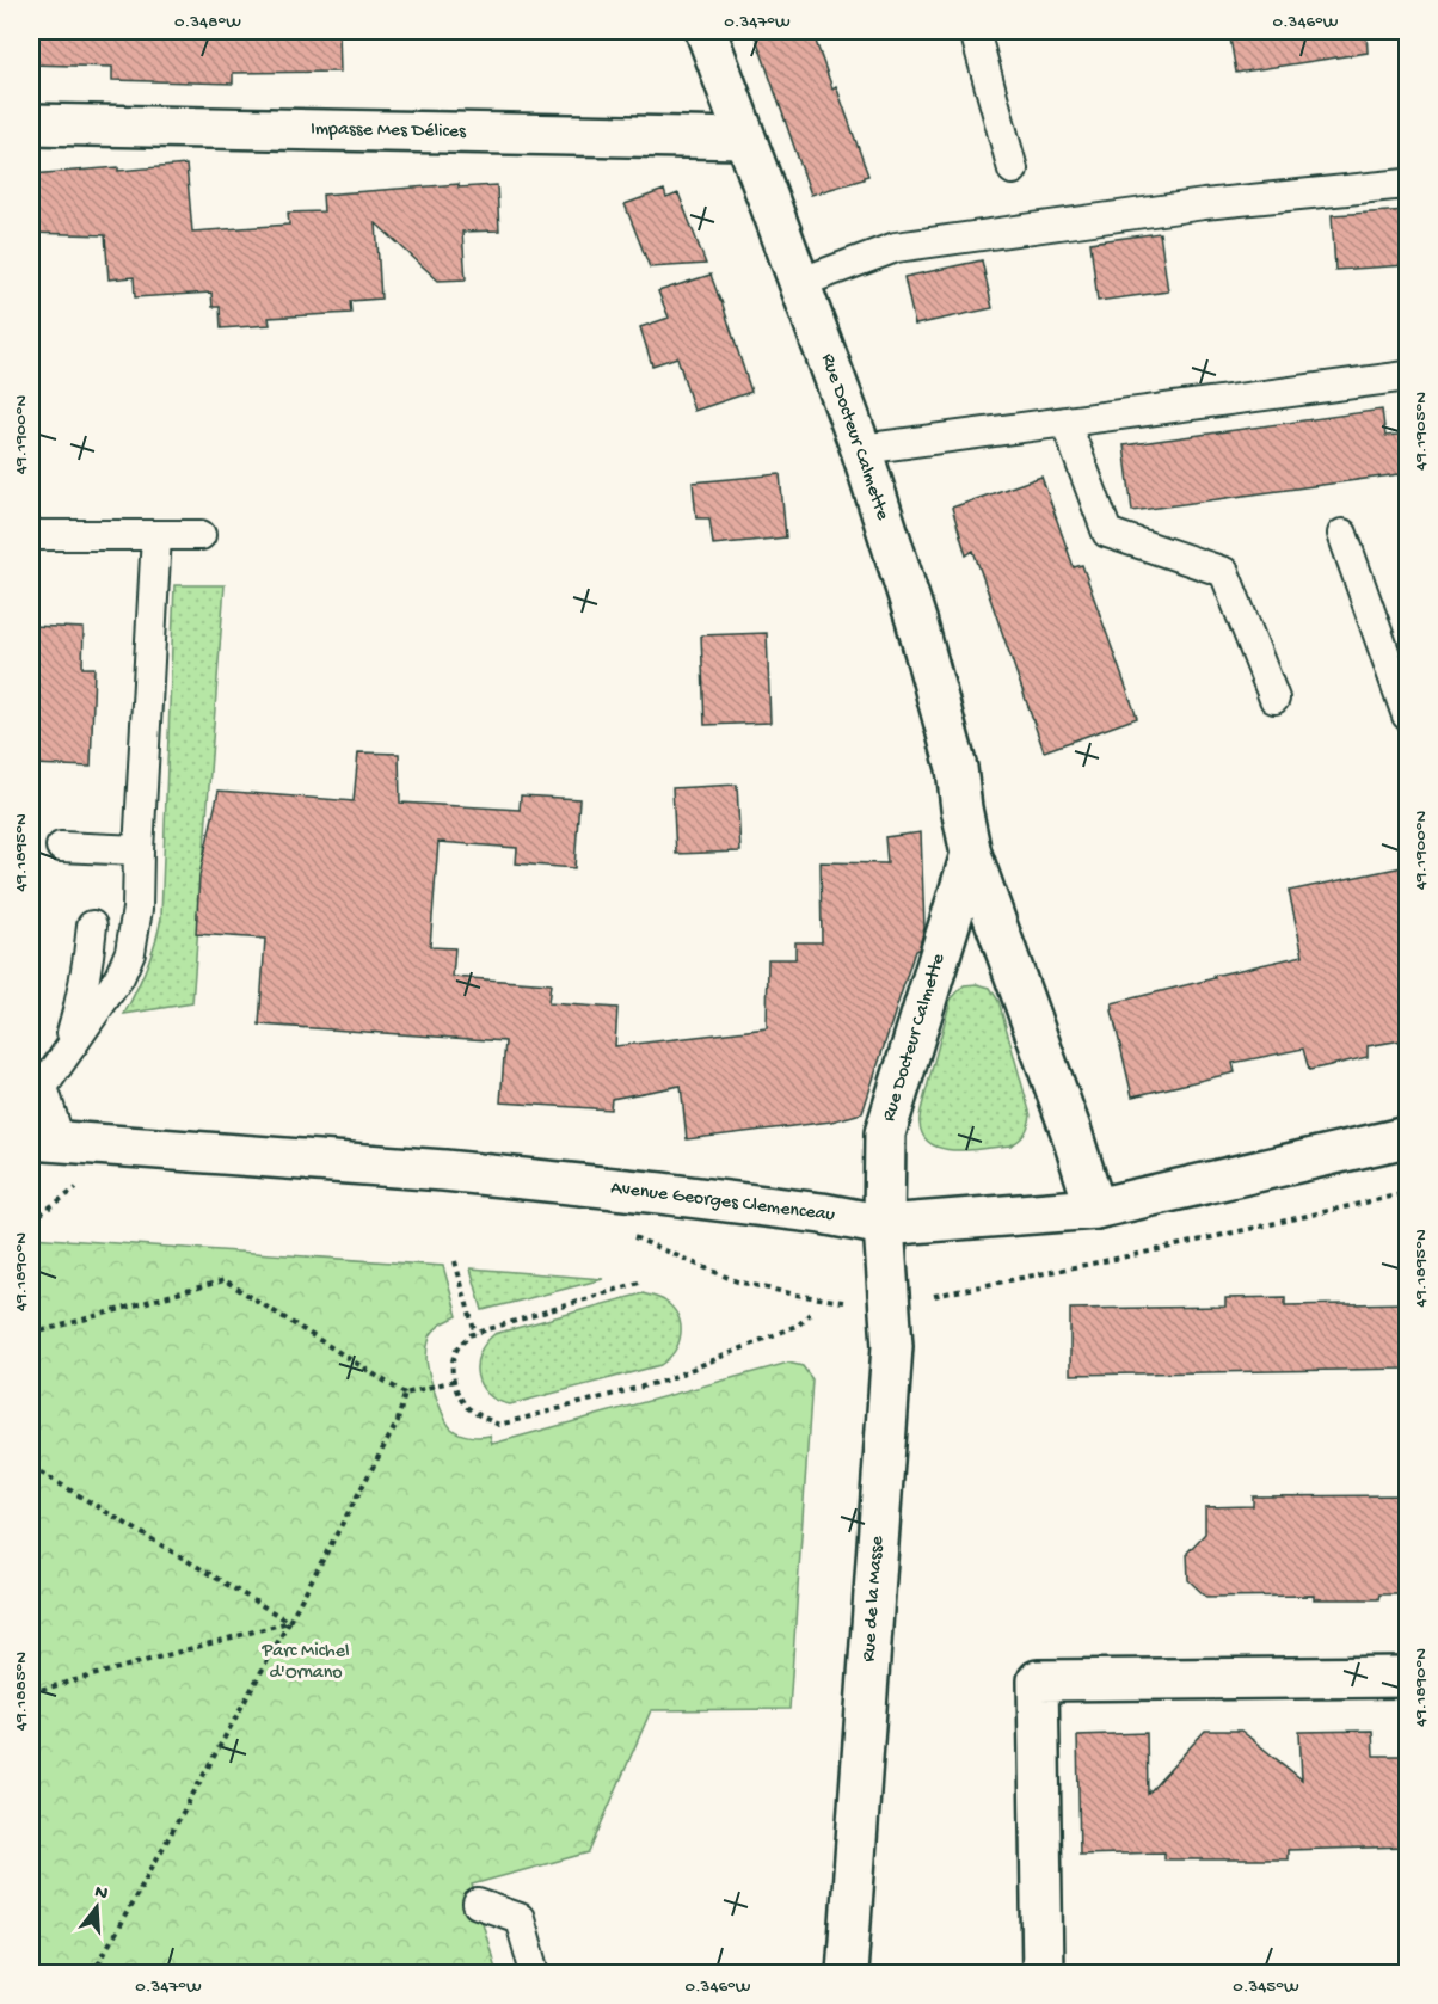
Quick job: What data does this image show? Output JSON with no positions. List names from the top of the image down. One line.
{"streets":{"street":["Impasse Mes Délices","Rue Docteur Calmette","Avenue Georges Clemenceau","Rue de la Masse"]},"crossings":[["Impasse Mes Délices","Rue Docteur Calmette"],["Rue Docteur Calmette","Avenue Georges Clemenceau"],["Rue Docteur Calmette","Rue de la Masse"],["Avenue Georges Clemenceau","Rue de la Masse"]],"parks":["Parc Michel d'Ornano"],"north":"top","coordinates":["0.348°W","0.347°W","0.346°W","49.1905°N","49.1900°N","49.1895°N","49.1890°N","49.1885°N","0.345°W"]}
